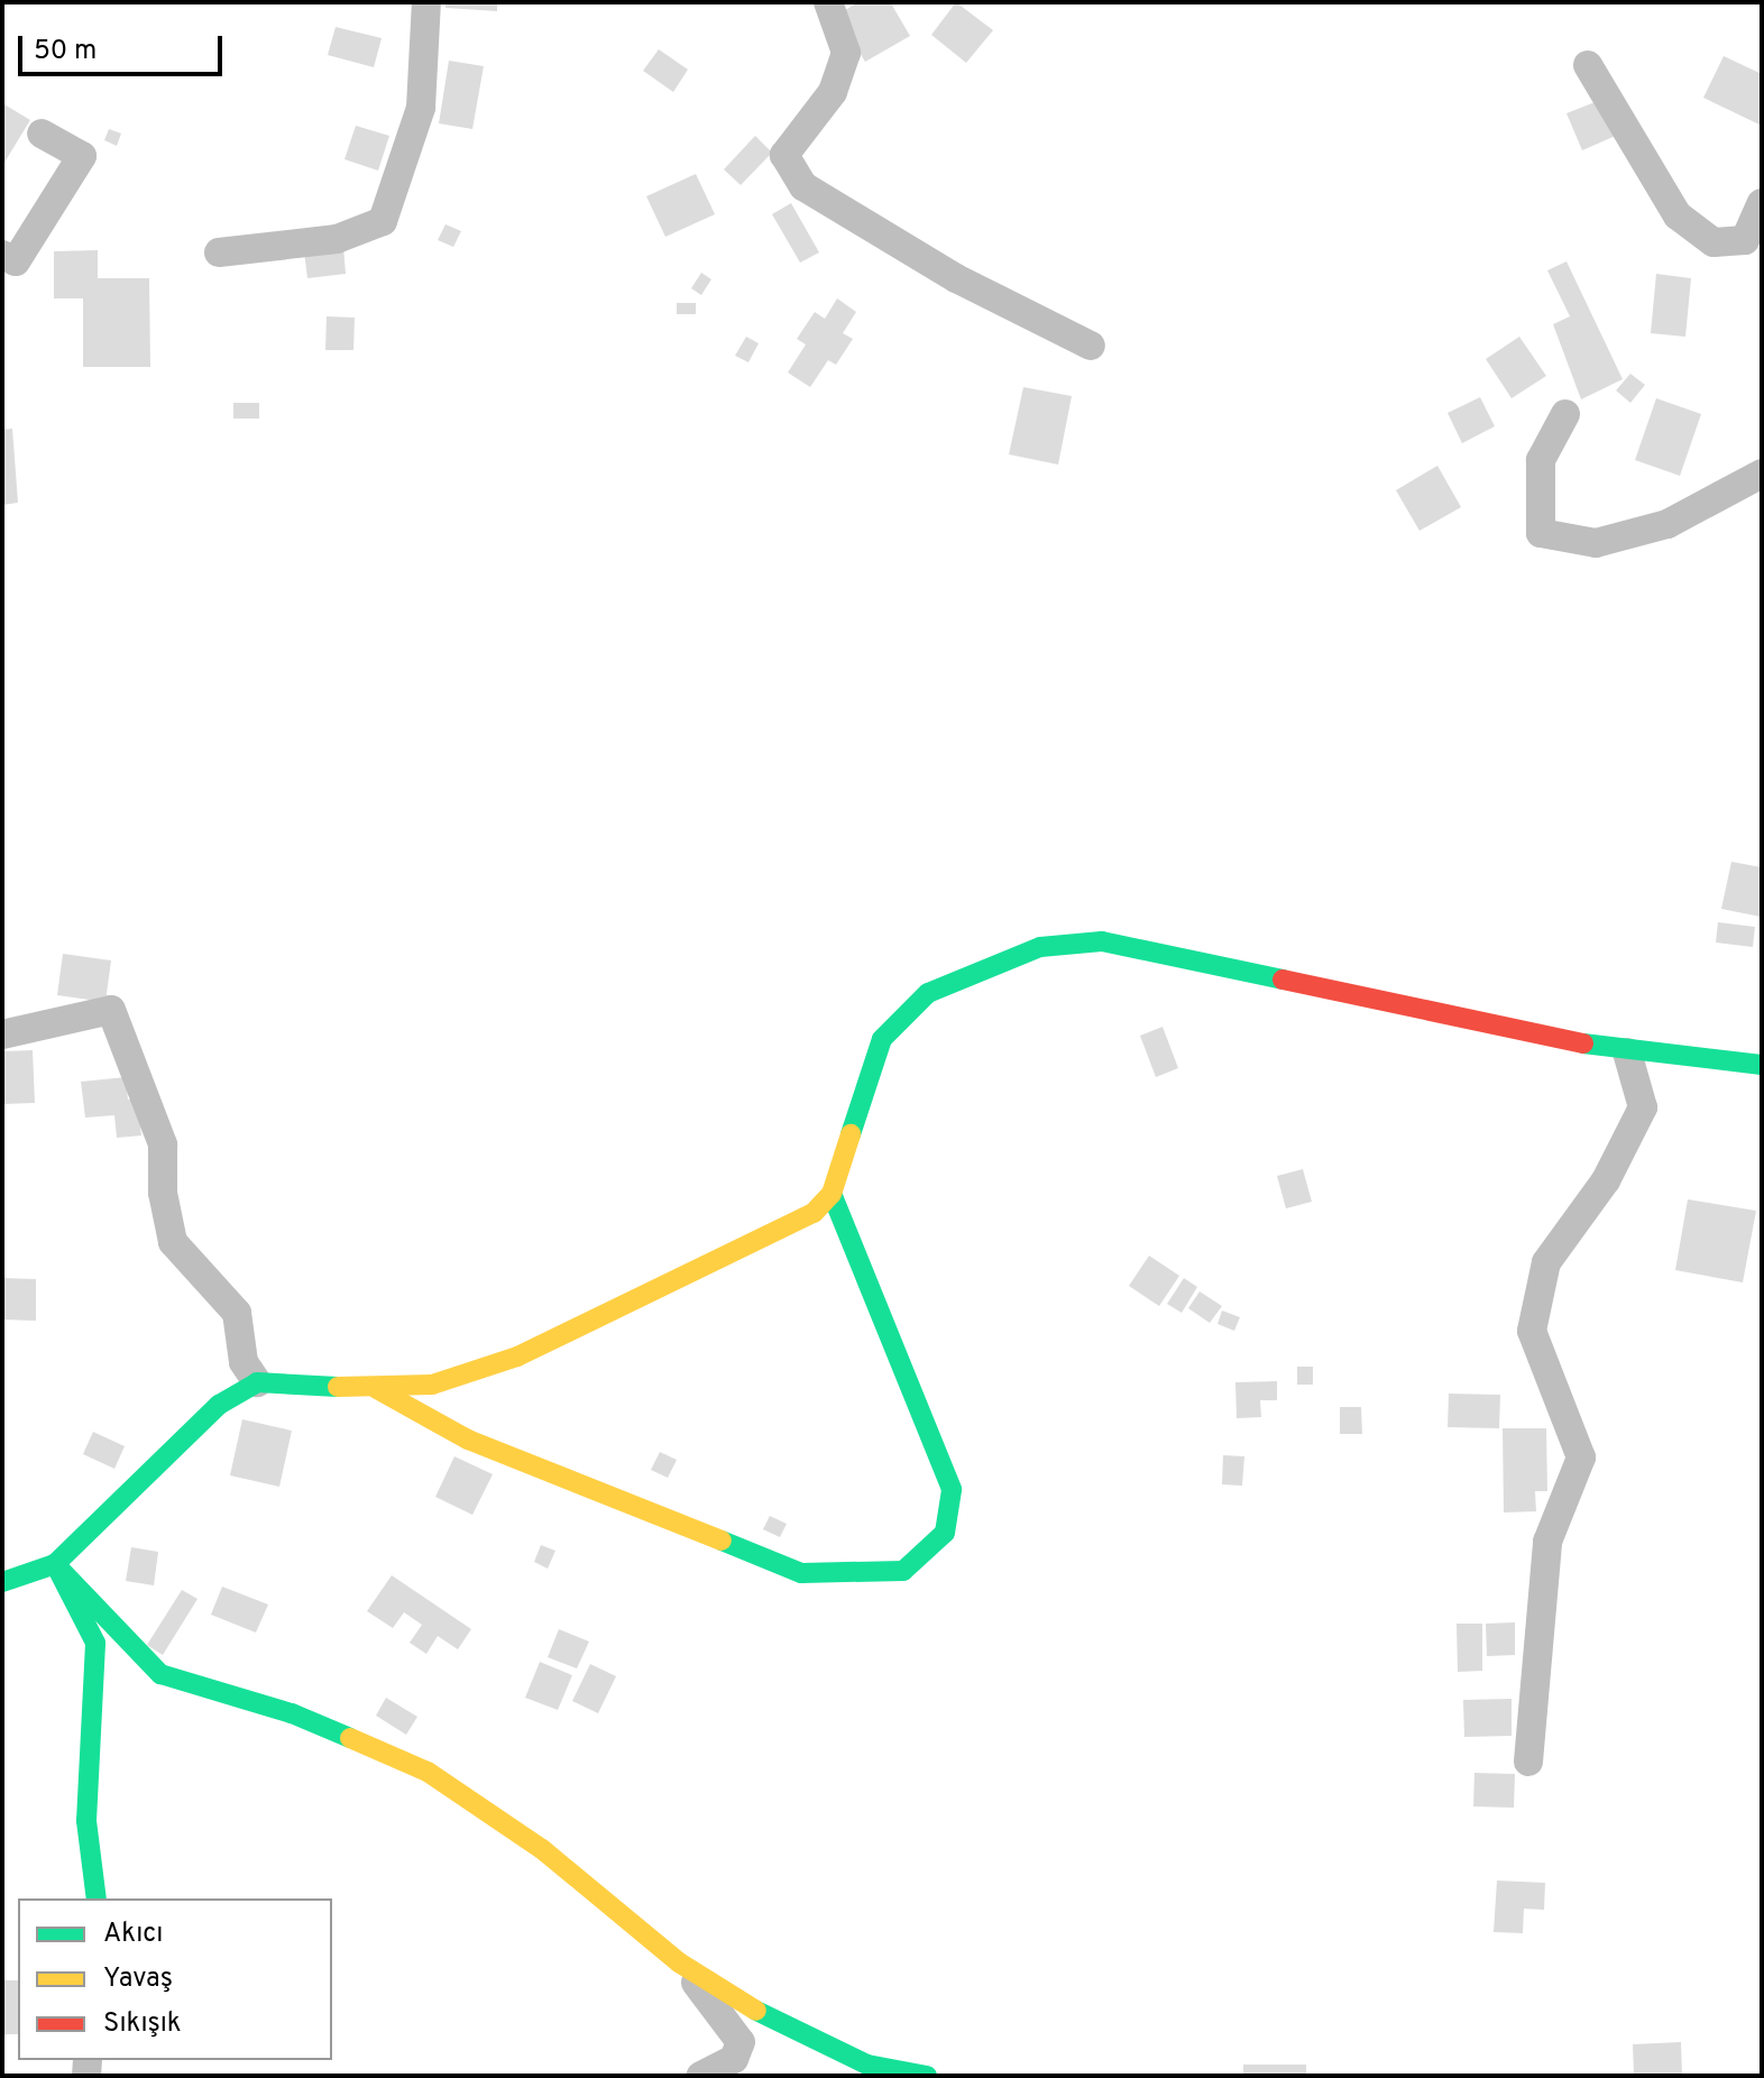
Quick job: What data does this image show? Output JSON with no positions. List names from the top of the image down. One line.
{"legend":["Akıcı","Yavaş","Sıkışık"],"scale_bar":"50 m"}
